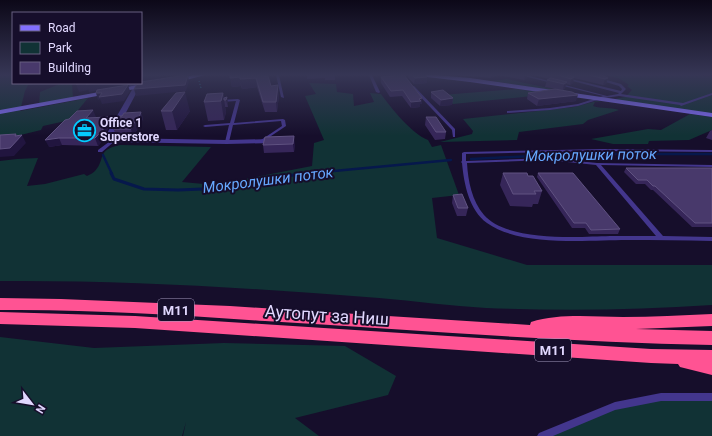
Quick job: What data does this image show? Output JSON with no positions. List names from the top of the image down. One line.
{"streets":{"highway":["M11","Аутопут за Ниш"]},"crossings":[["M11","Аутопут за Ниш"]],"water":["Мокролушки поток"],"places":{"office":["Office 1 Superstore"]},"legend":["Road","Park","Building"],"north":"bottom right"}
